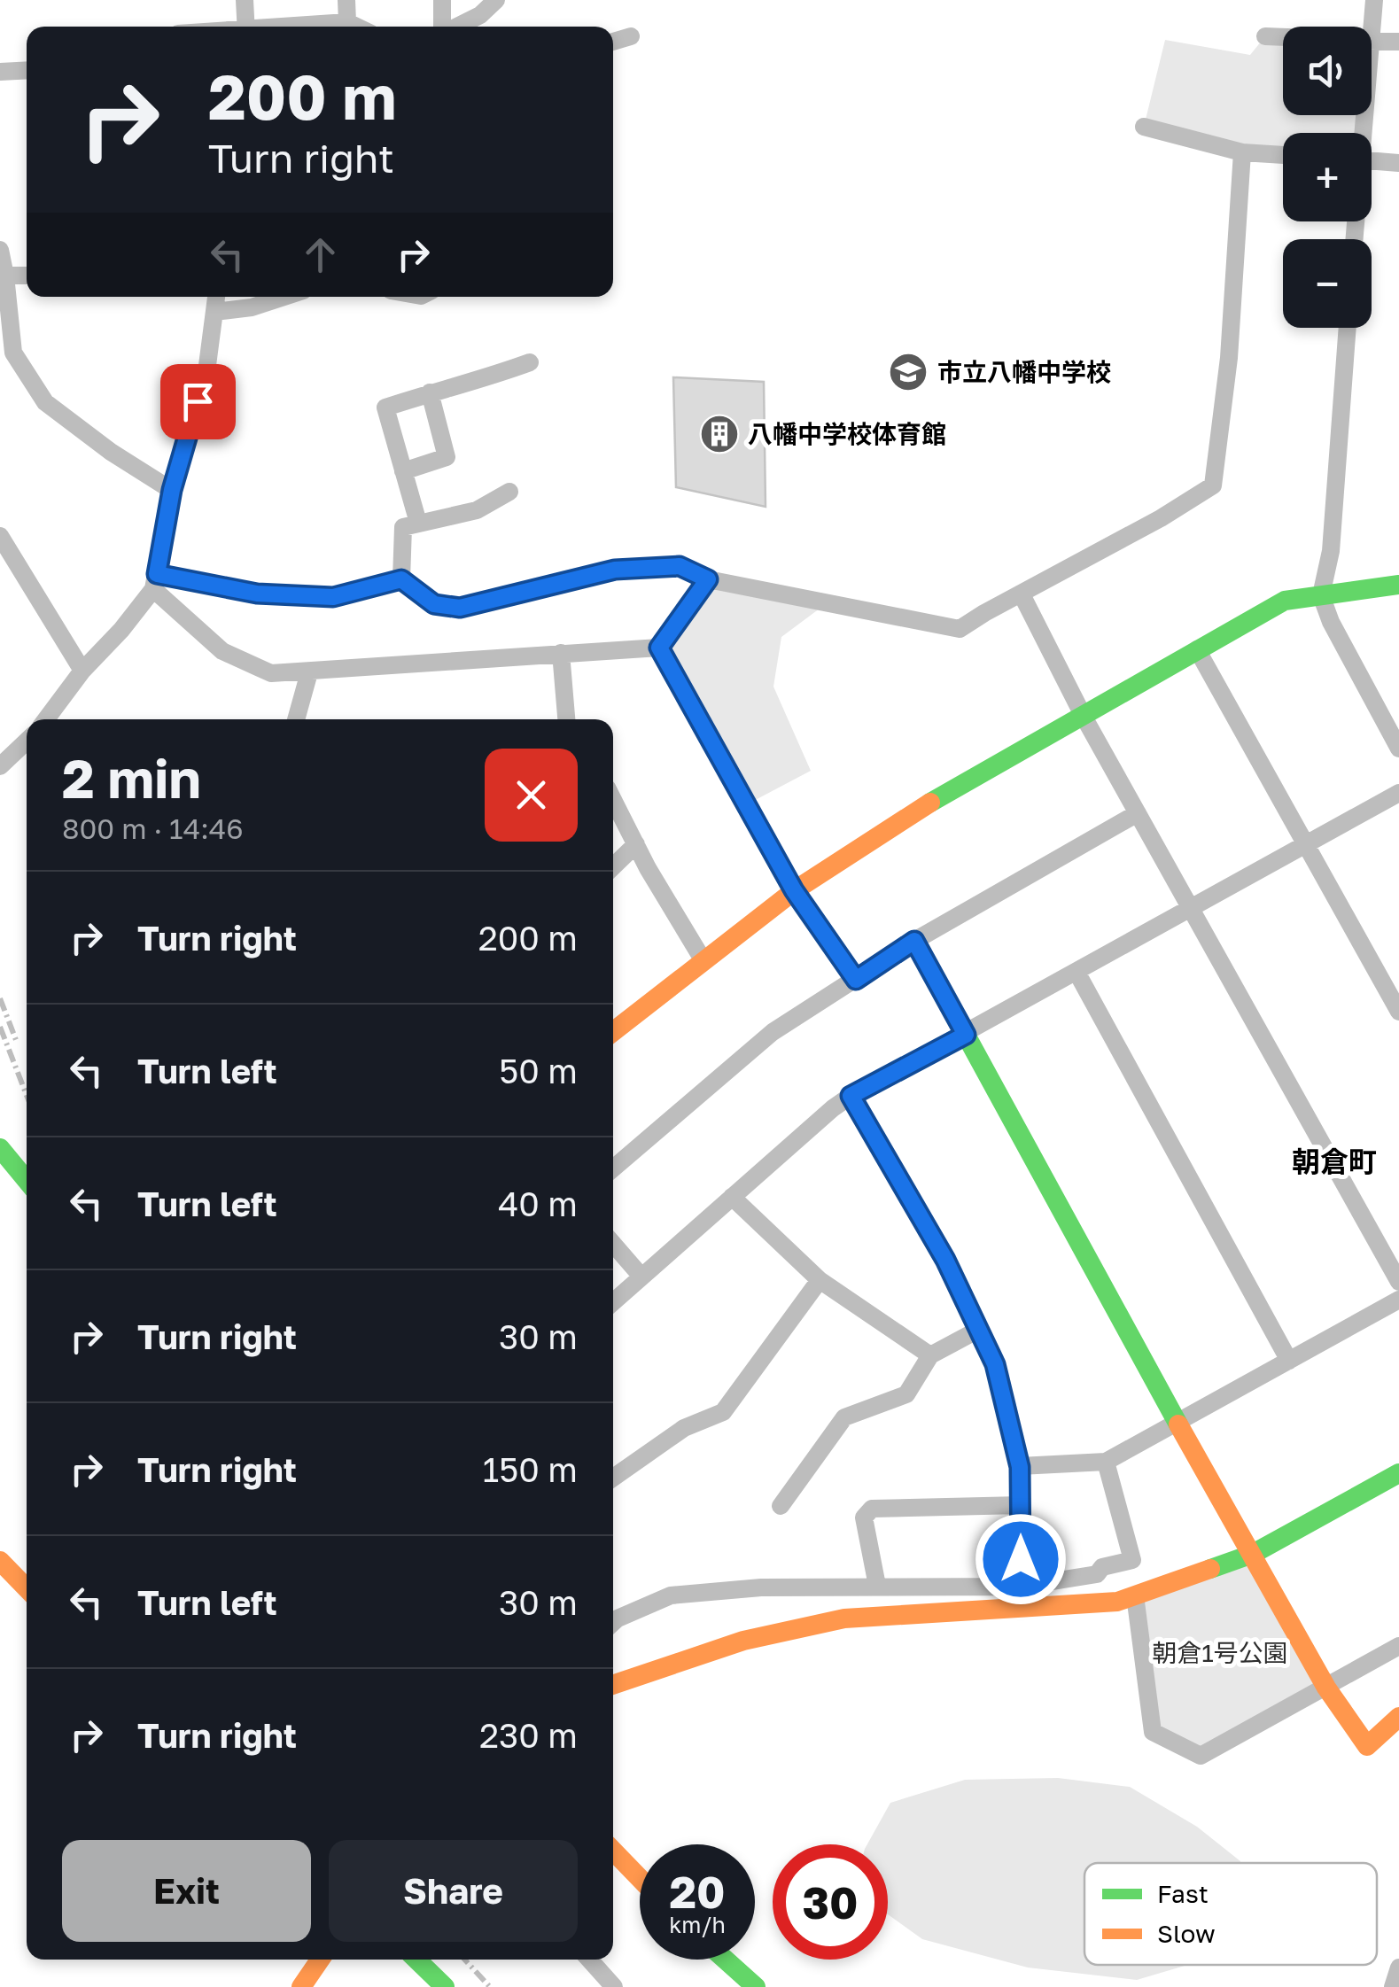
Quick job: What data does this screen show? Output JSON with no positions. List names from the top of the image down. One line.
{"districts":["朝倉町"],"parks":["朝倉1号公園"],"places":{"school or university":["市立八幡中学校"],"building":["八幡中学校体育館"]},"legend":["Fast","Slow"],"page":{"map_buttons":["+","−"],"turn":["200 m","Turn right"],"heading":["2 min","800 m · 14:46"],"list":[{"name":"Turn right","value":"200 m"},{"name":"Turn left","value":"50 m"},{"name":"Turn left","value":"40 m"},{"name":"Turn right","value":"30 m"},{"name":"Turn right","value":"150 m"},{"name":"Turn left","value":"30 m"},{"name":"Turn right","value":"230 m"}],"buttons":["Exit","Share"],"speed":"20 km/h","limit":"30"}}
